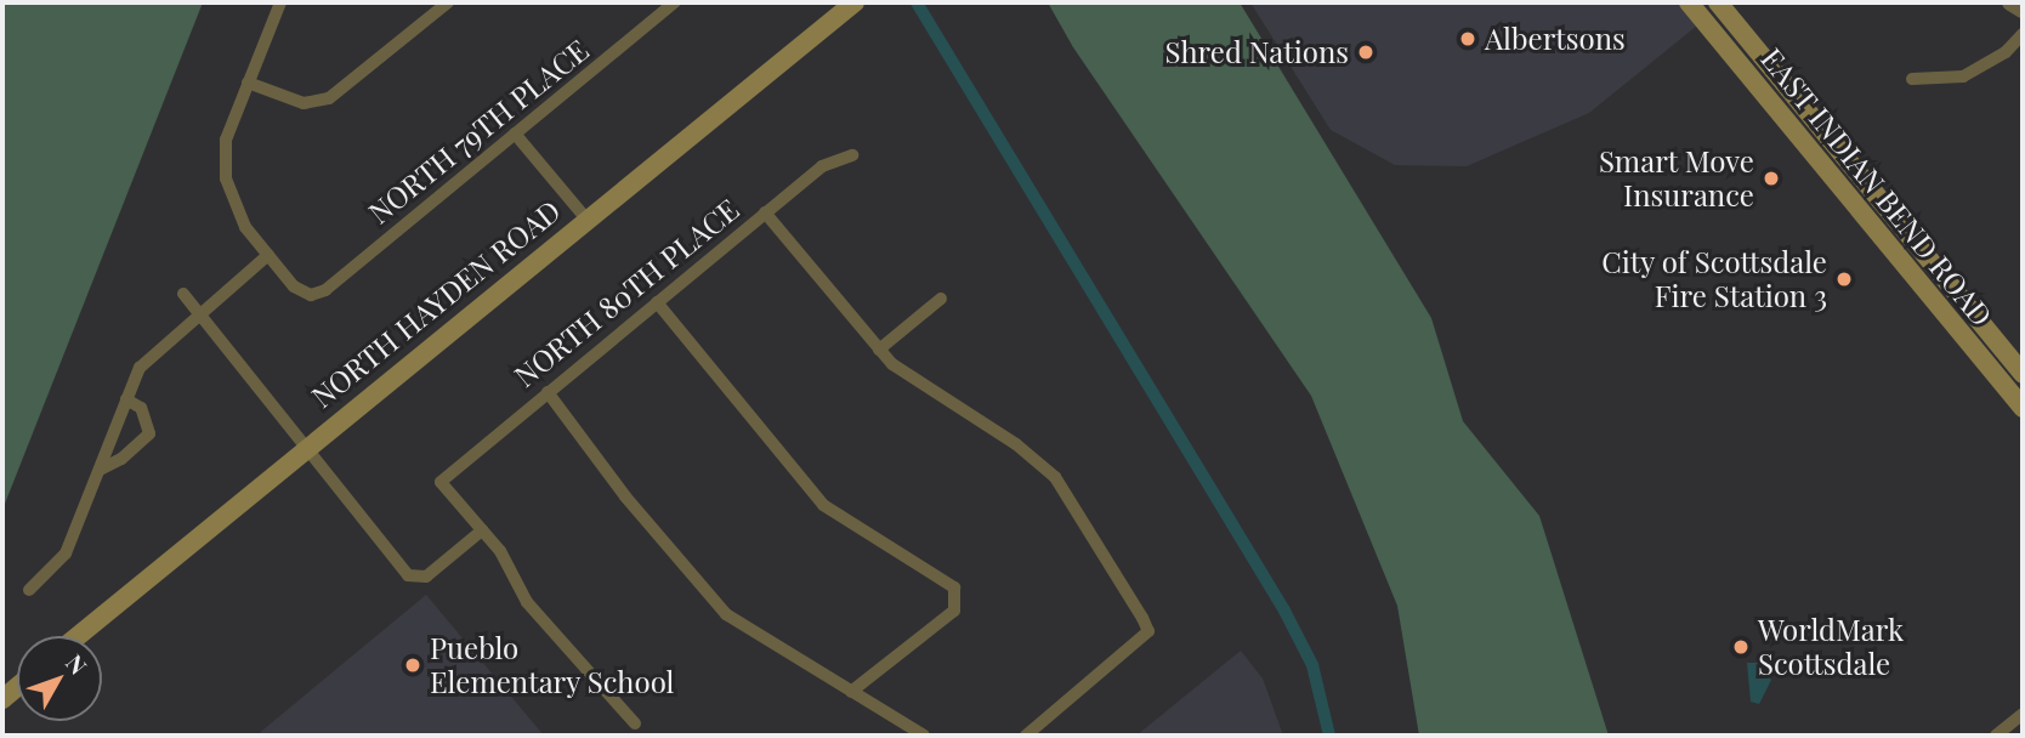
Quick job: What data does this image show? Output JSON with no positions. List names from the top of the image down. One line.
{"streets":{"main road":["EAST INDIAN BEND ROAD","NORTH HAYDEN ROAD"],"street":["NORTH 79TH PLACE","NORTH 80TH PLACE"]},"places":["Albertsons","Shred Nations","Smart Move Insurance","City of Scottsdale Fire Station 3","WorldMark Scottsdale","Pueblo Elementary School"],"north":"top right"}
